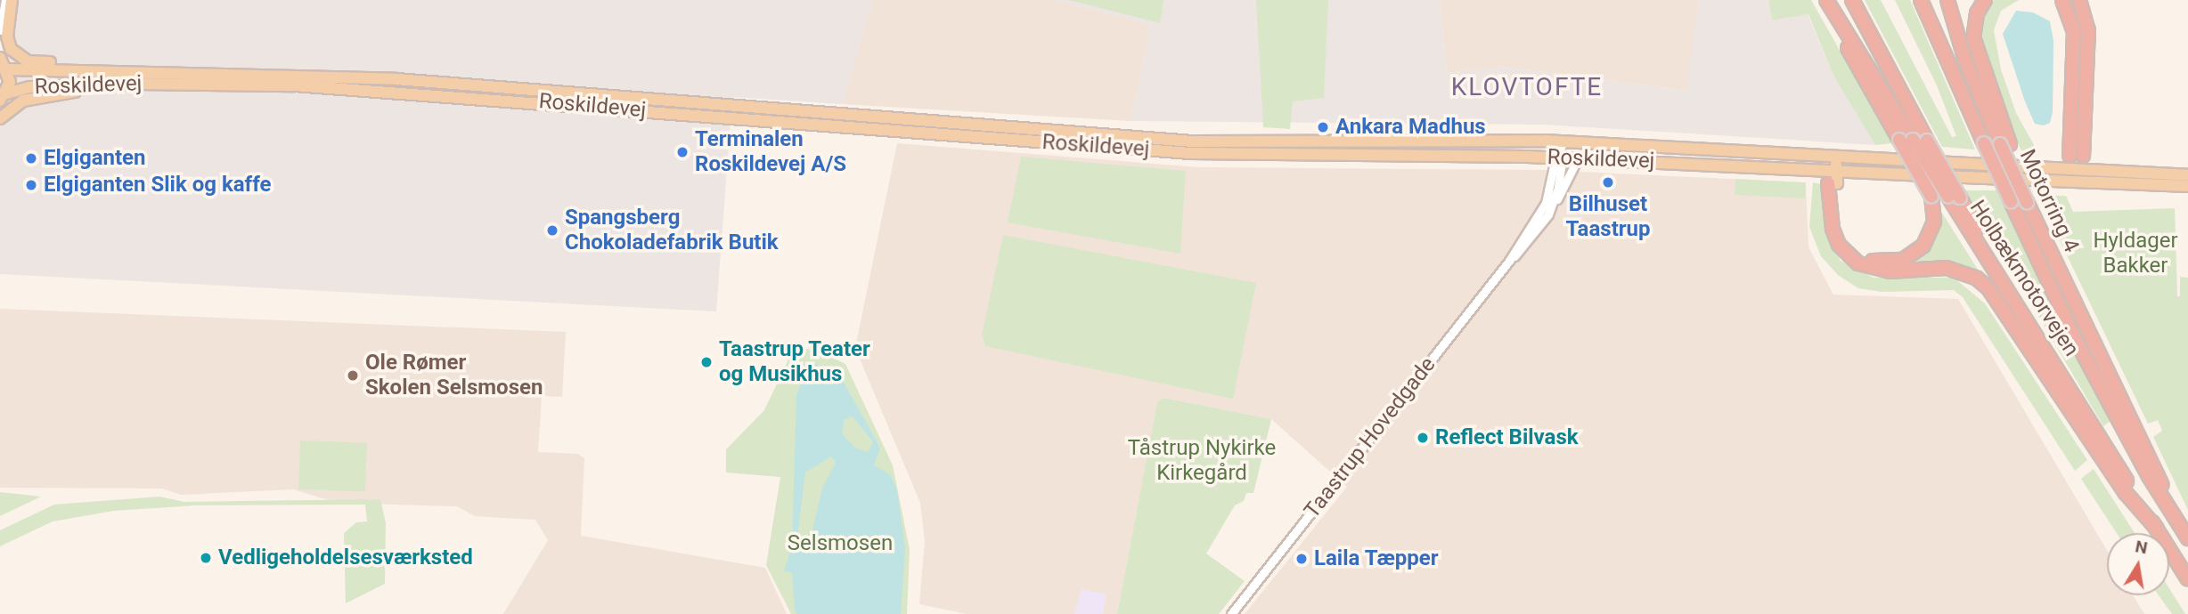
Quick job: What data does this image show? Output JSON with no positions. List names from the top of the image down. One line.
{"streets":{"highway":["Motorring 4","Holbækmotorvejen"],"main road":["Roskildevej"],"street":["Taastrup Hovedgade"]},"crossings":[["Roskildevej","Taastrup Hovedgade"],["Motorring 4","Holbækmotorvejen"]],"districts":["KLOVTOFTE"],"parks":["Hyldager Bakker","Tåstrup Nykirke Kirkegård","Selsmosen"],"places":["Ankara Madhus","Terminalen Roskildevej A/S","Elgiganten","Bilhuset Taastrup","Elgiganten Slik og kaffe","Spangsberg Chokoladefabrik Butik","Taastrup Teater og Musikhus","Ole Rømer Skolen Selsmosen","Reflect Bilvask","Vedligeholdelsesværksted","Laila Tæpper"],"north":"top"}
